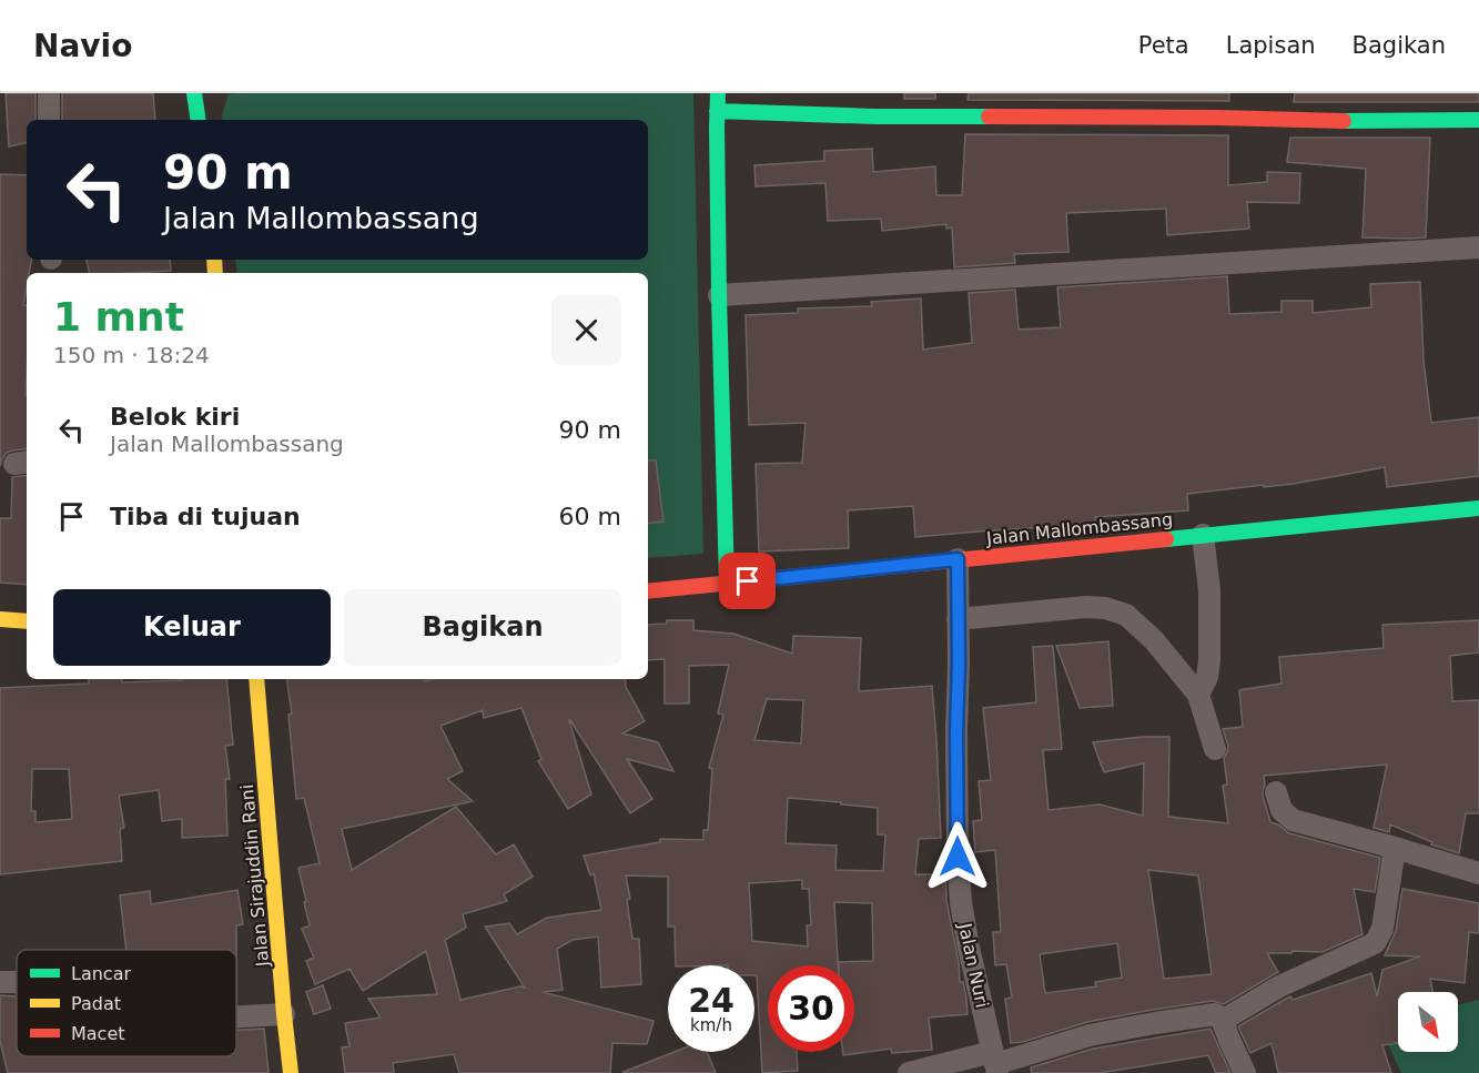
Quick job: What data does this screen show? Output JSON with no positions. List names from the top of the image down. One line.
{"streets":{"main road":["Jalan Mallombassang","Jalan Sirajuddin Rani"],"street":["Jalan Nuri"]},"crossings":[["Jalan Mallombassang","Jalan Nuri"]],"legend":["Lancar","Padat","Macet"],"north":"bottom right","page":{"header":"Navio","nav":["Peta","Lapisan","Bagikan"],"turn":["90 m","Jalan Mallombassang"],"heading":["1 mnt","150 m · 18:24"],"list":[{"name":"Belok kiri","note":"Jalan Mallombassang","value":"90 m"},{"name":"Tiba di tujuan","value":"60 m"}],"buttons":["Keluar","Bagikan"],"speed":"24 km/h","limit":"30"}}
